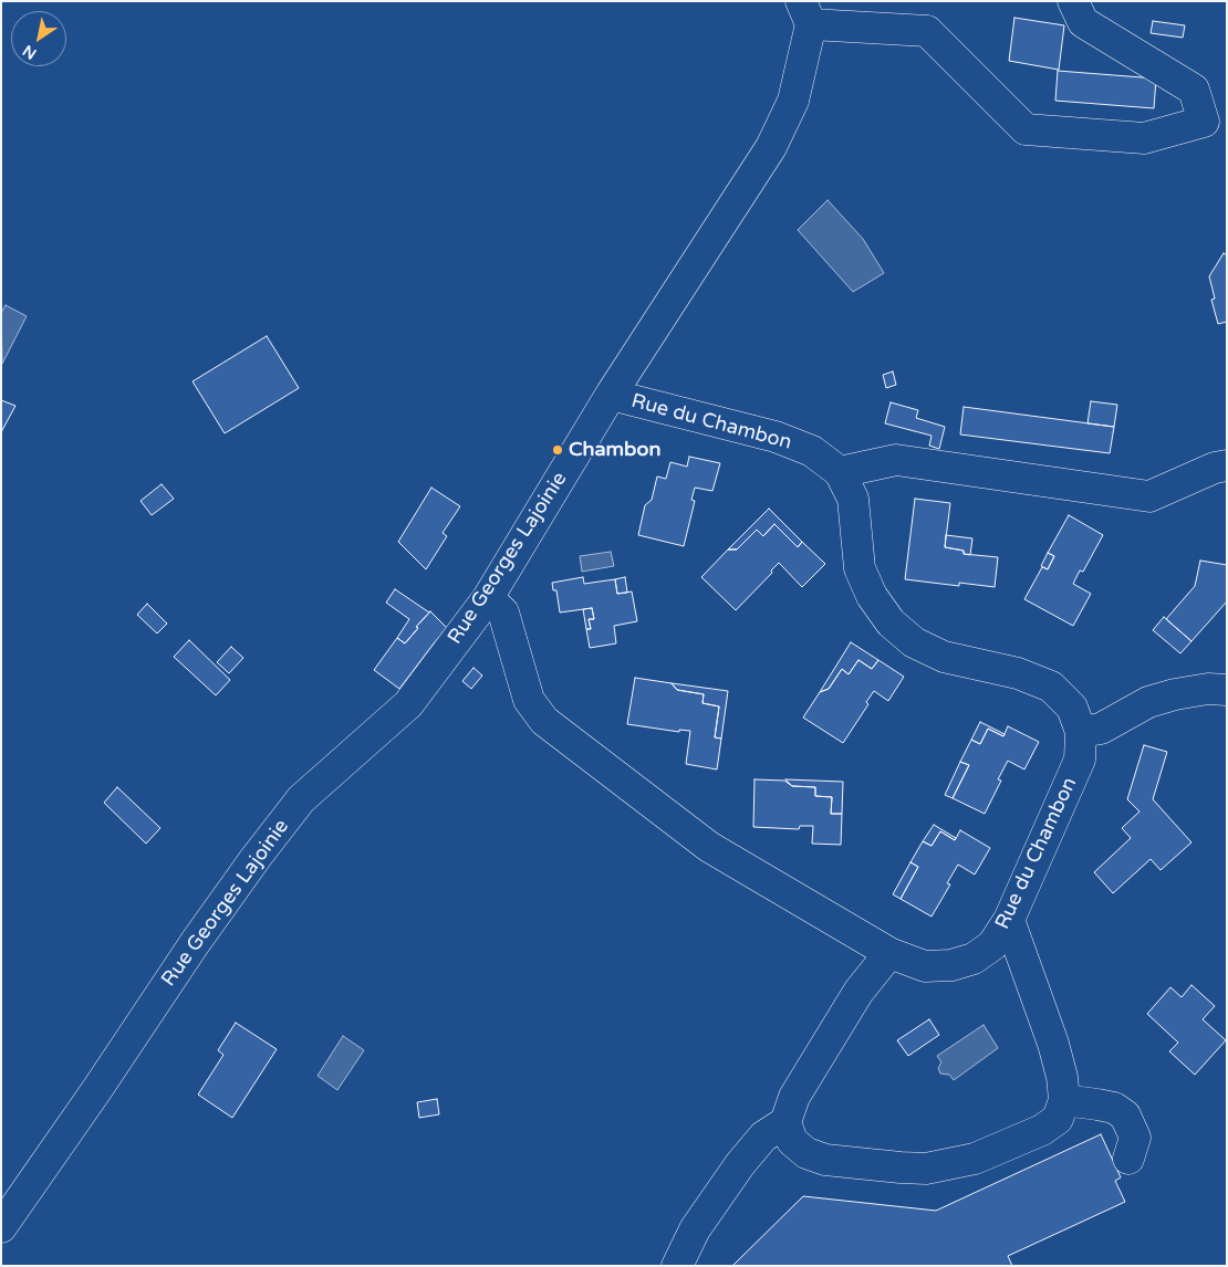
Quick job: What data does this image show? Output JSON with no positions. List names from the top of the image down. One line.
{"streets":{"street":["Rue du Chambon","Rue Georges Lajoinie"]},"crossings":[["Rue du Chambon","Rue Georges Lajoinie"]],"places":["Chambon"],"north":"bottom left"}
